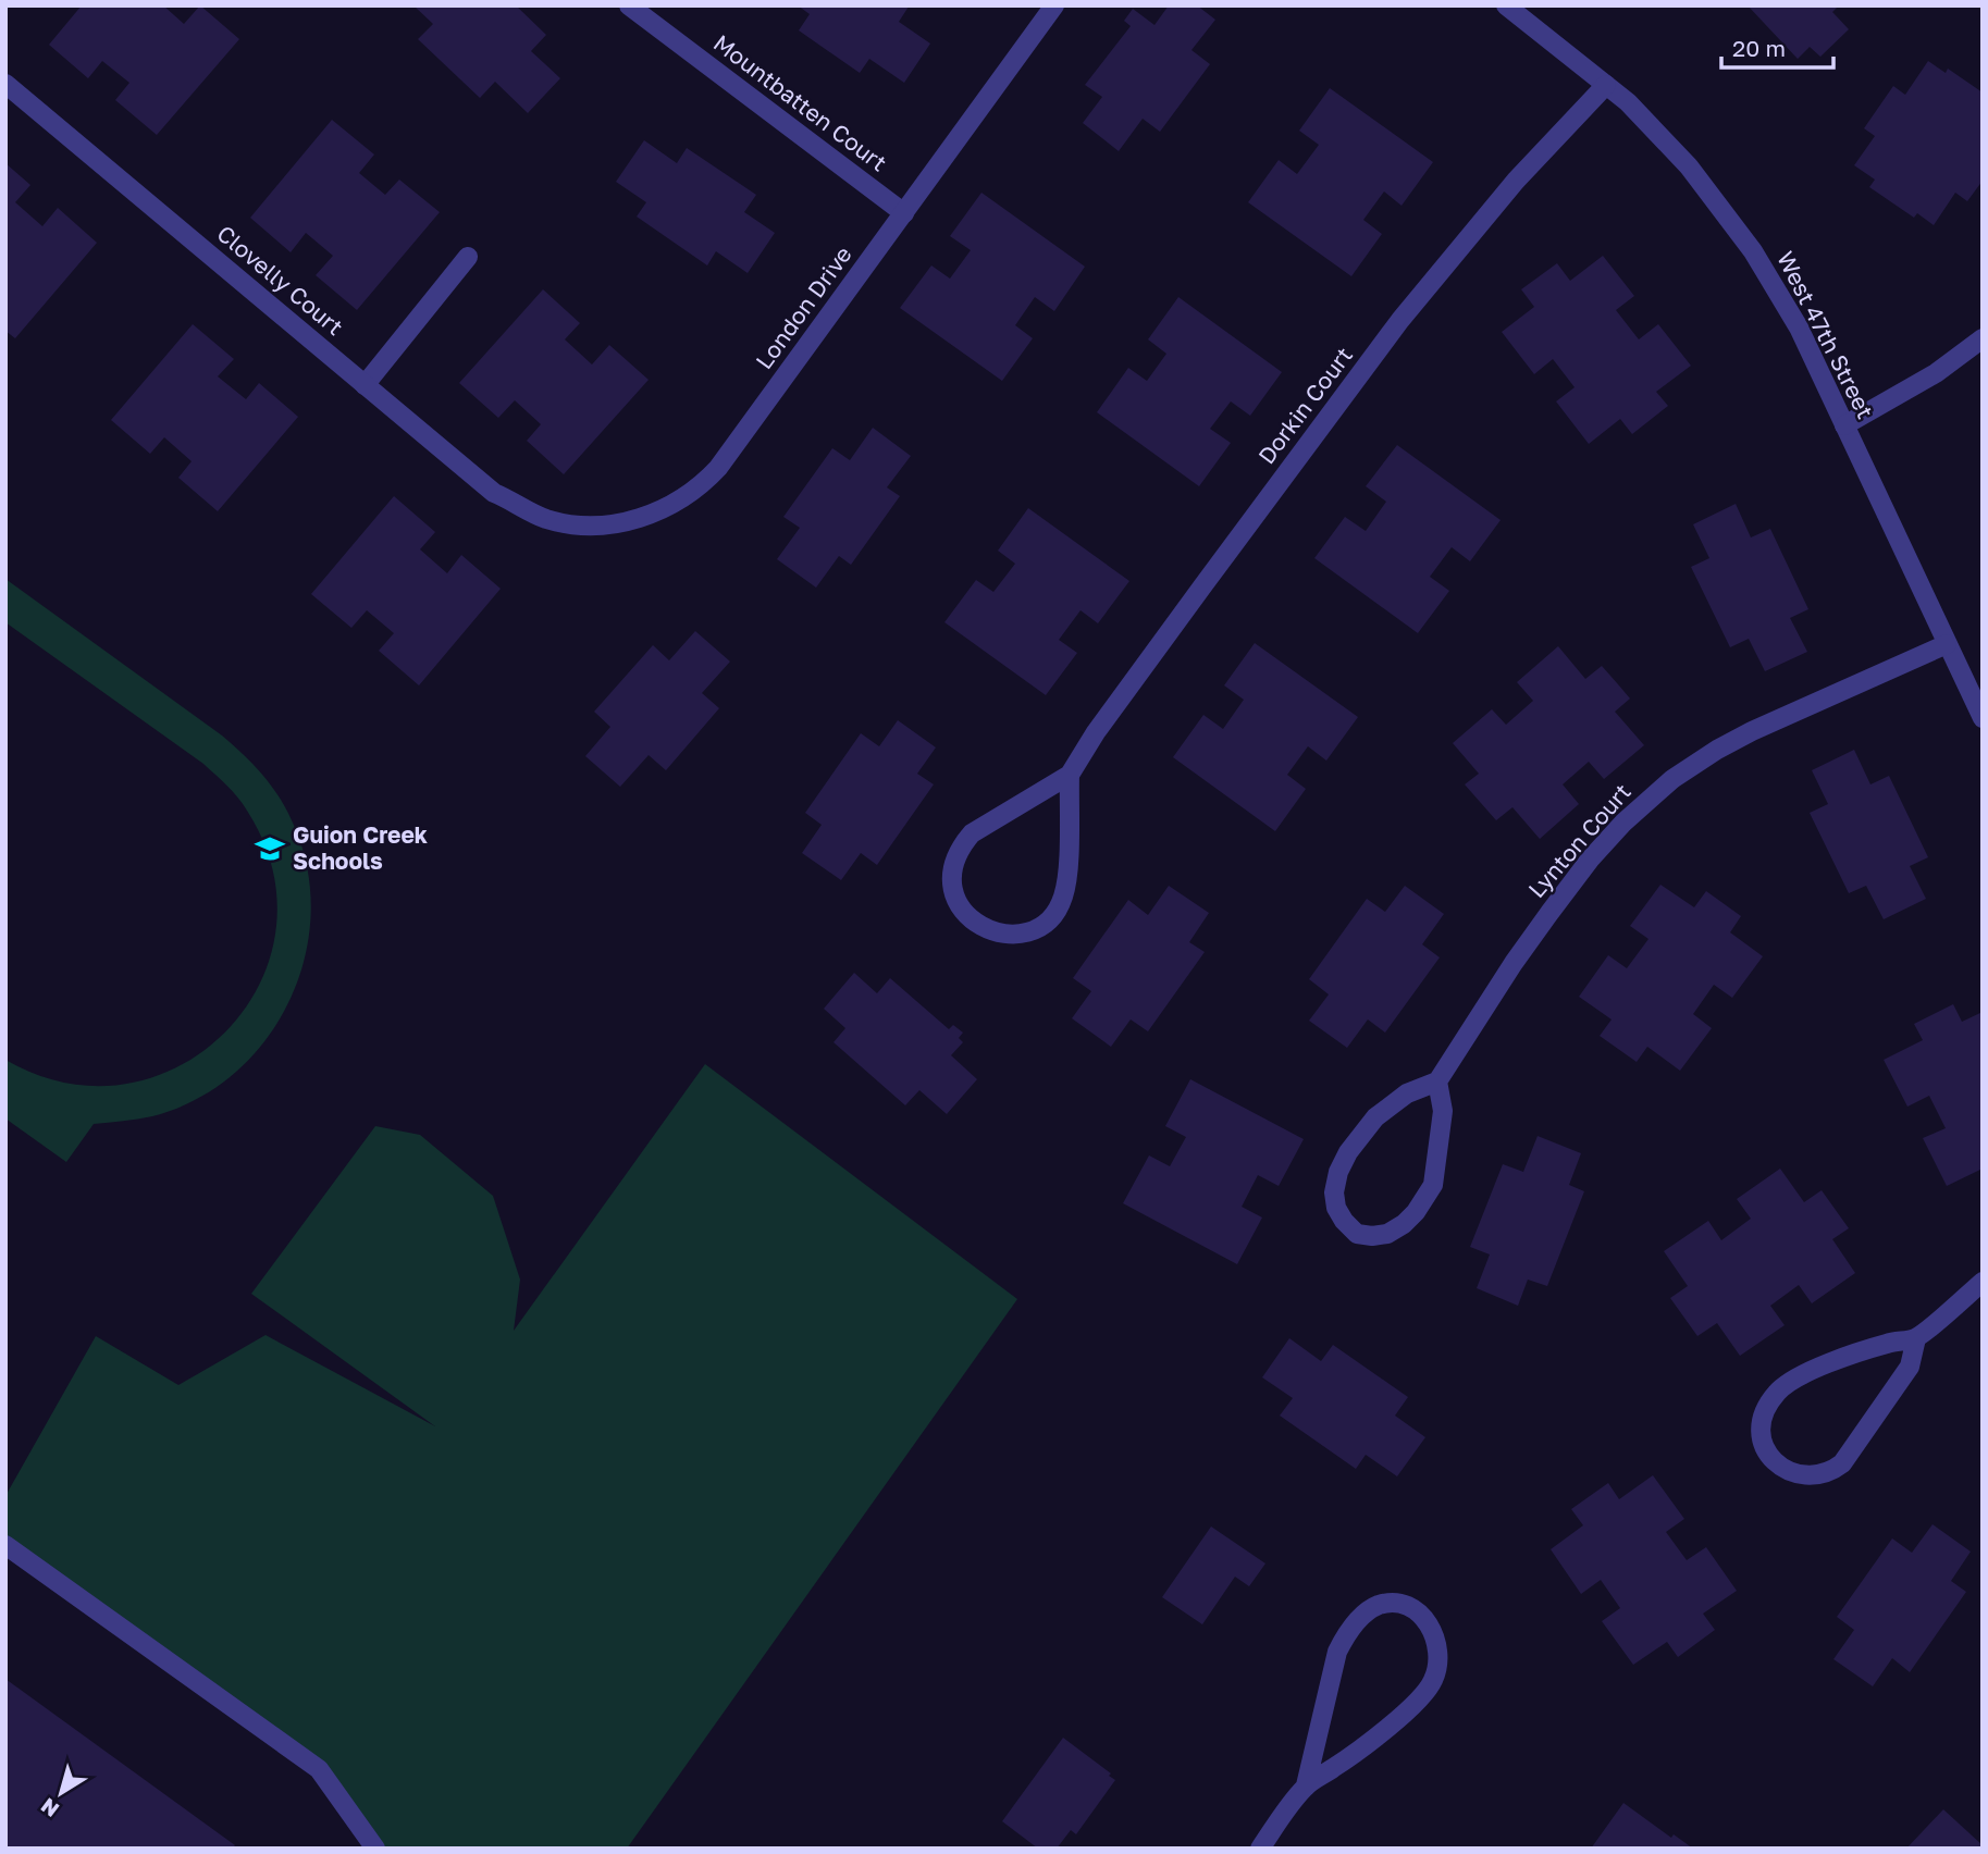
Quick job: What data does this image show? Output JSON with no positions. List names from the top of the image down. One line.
{"streets":{"street":["Mountbatten Court","Clovelly Court","London Drive","West 47th Street","Dorkin Court","Lynton Court"]},"crossings":[["Mountbatten Court","London Drive"],["Clovelly Court","London Drive"],["West 47th Street","Dorkin Court"],["West 47th Street","Lynton Court"]],"places":{"school or university":["Guion Creek Schools"]},"scale_bar":"20 m","north":"bottom left"}
